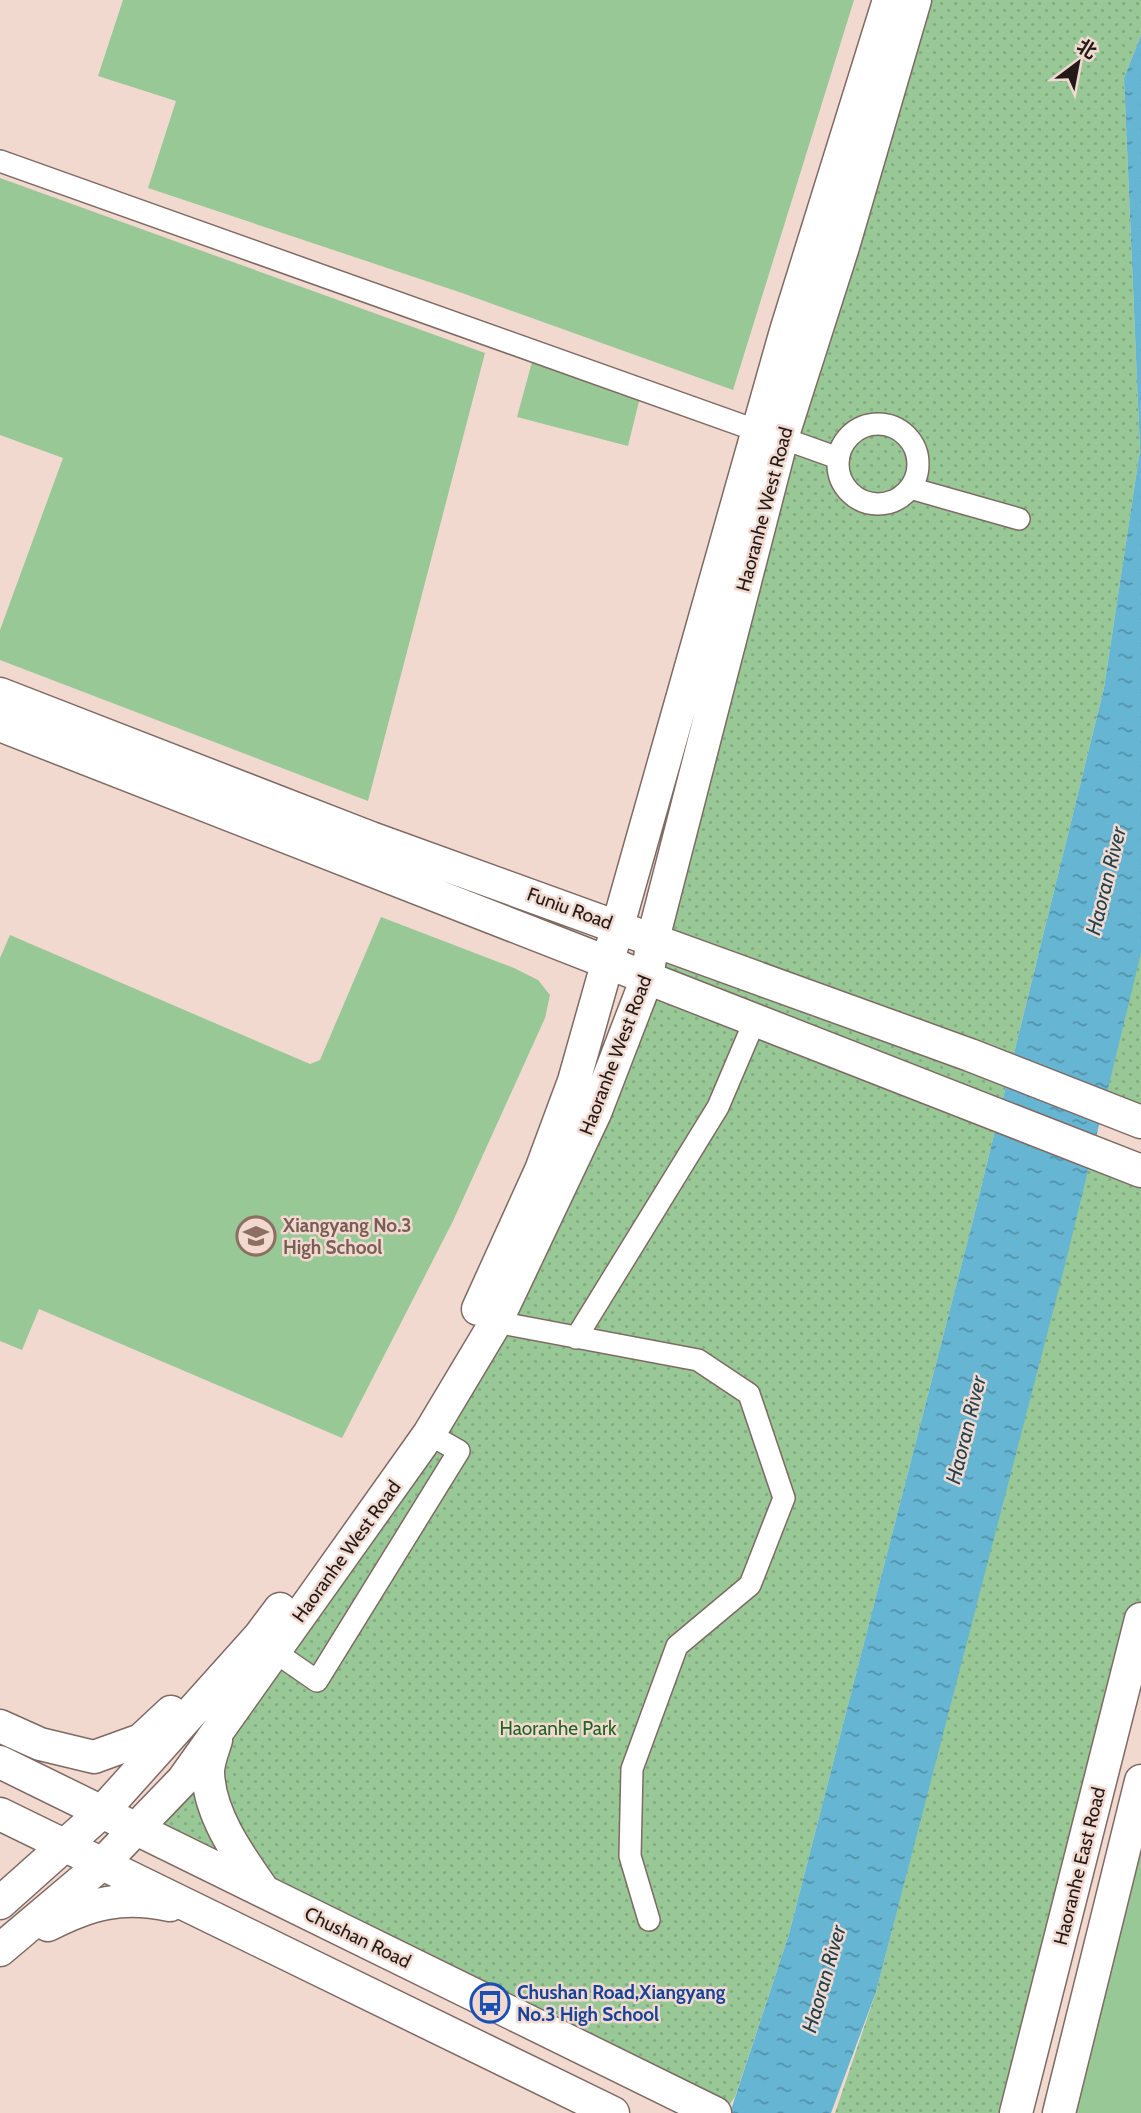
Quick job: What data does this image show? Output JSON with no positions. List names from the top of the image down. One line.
{"streets":{"street":["Haoranhe West Road","Funiu Road","Haoranhe East Road","Chushan Road"]},"crossings":[["Haoranhe West Road","Funiu Road"],["Haoranhe West Road","Chushan Road"]],"water":["Haoran River"],"parks":["Haoranhe Park"],"places":{"school or university":["Xiangyang No.3 High School"],"bus stop":["Chushan Road,Xiangyang No.3 High School"]},"north":"top right"}
